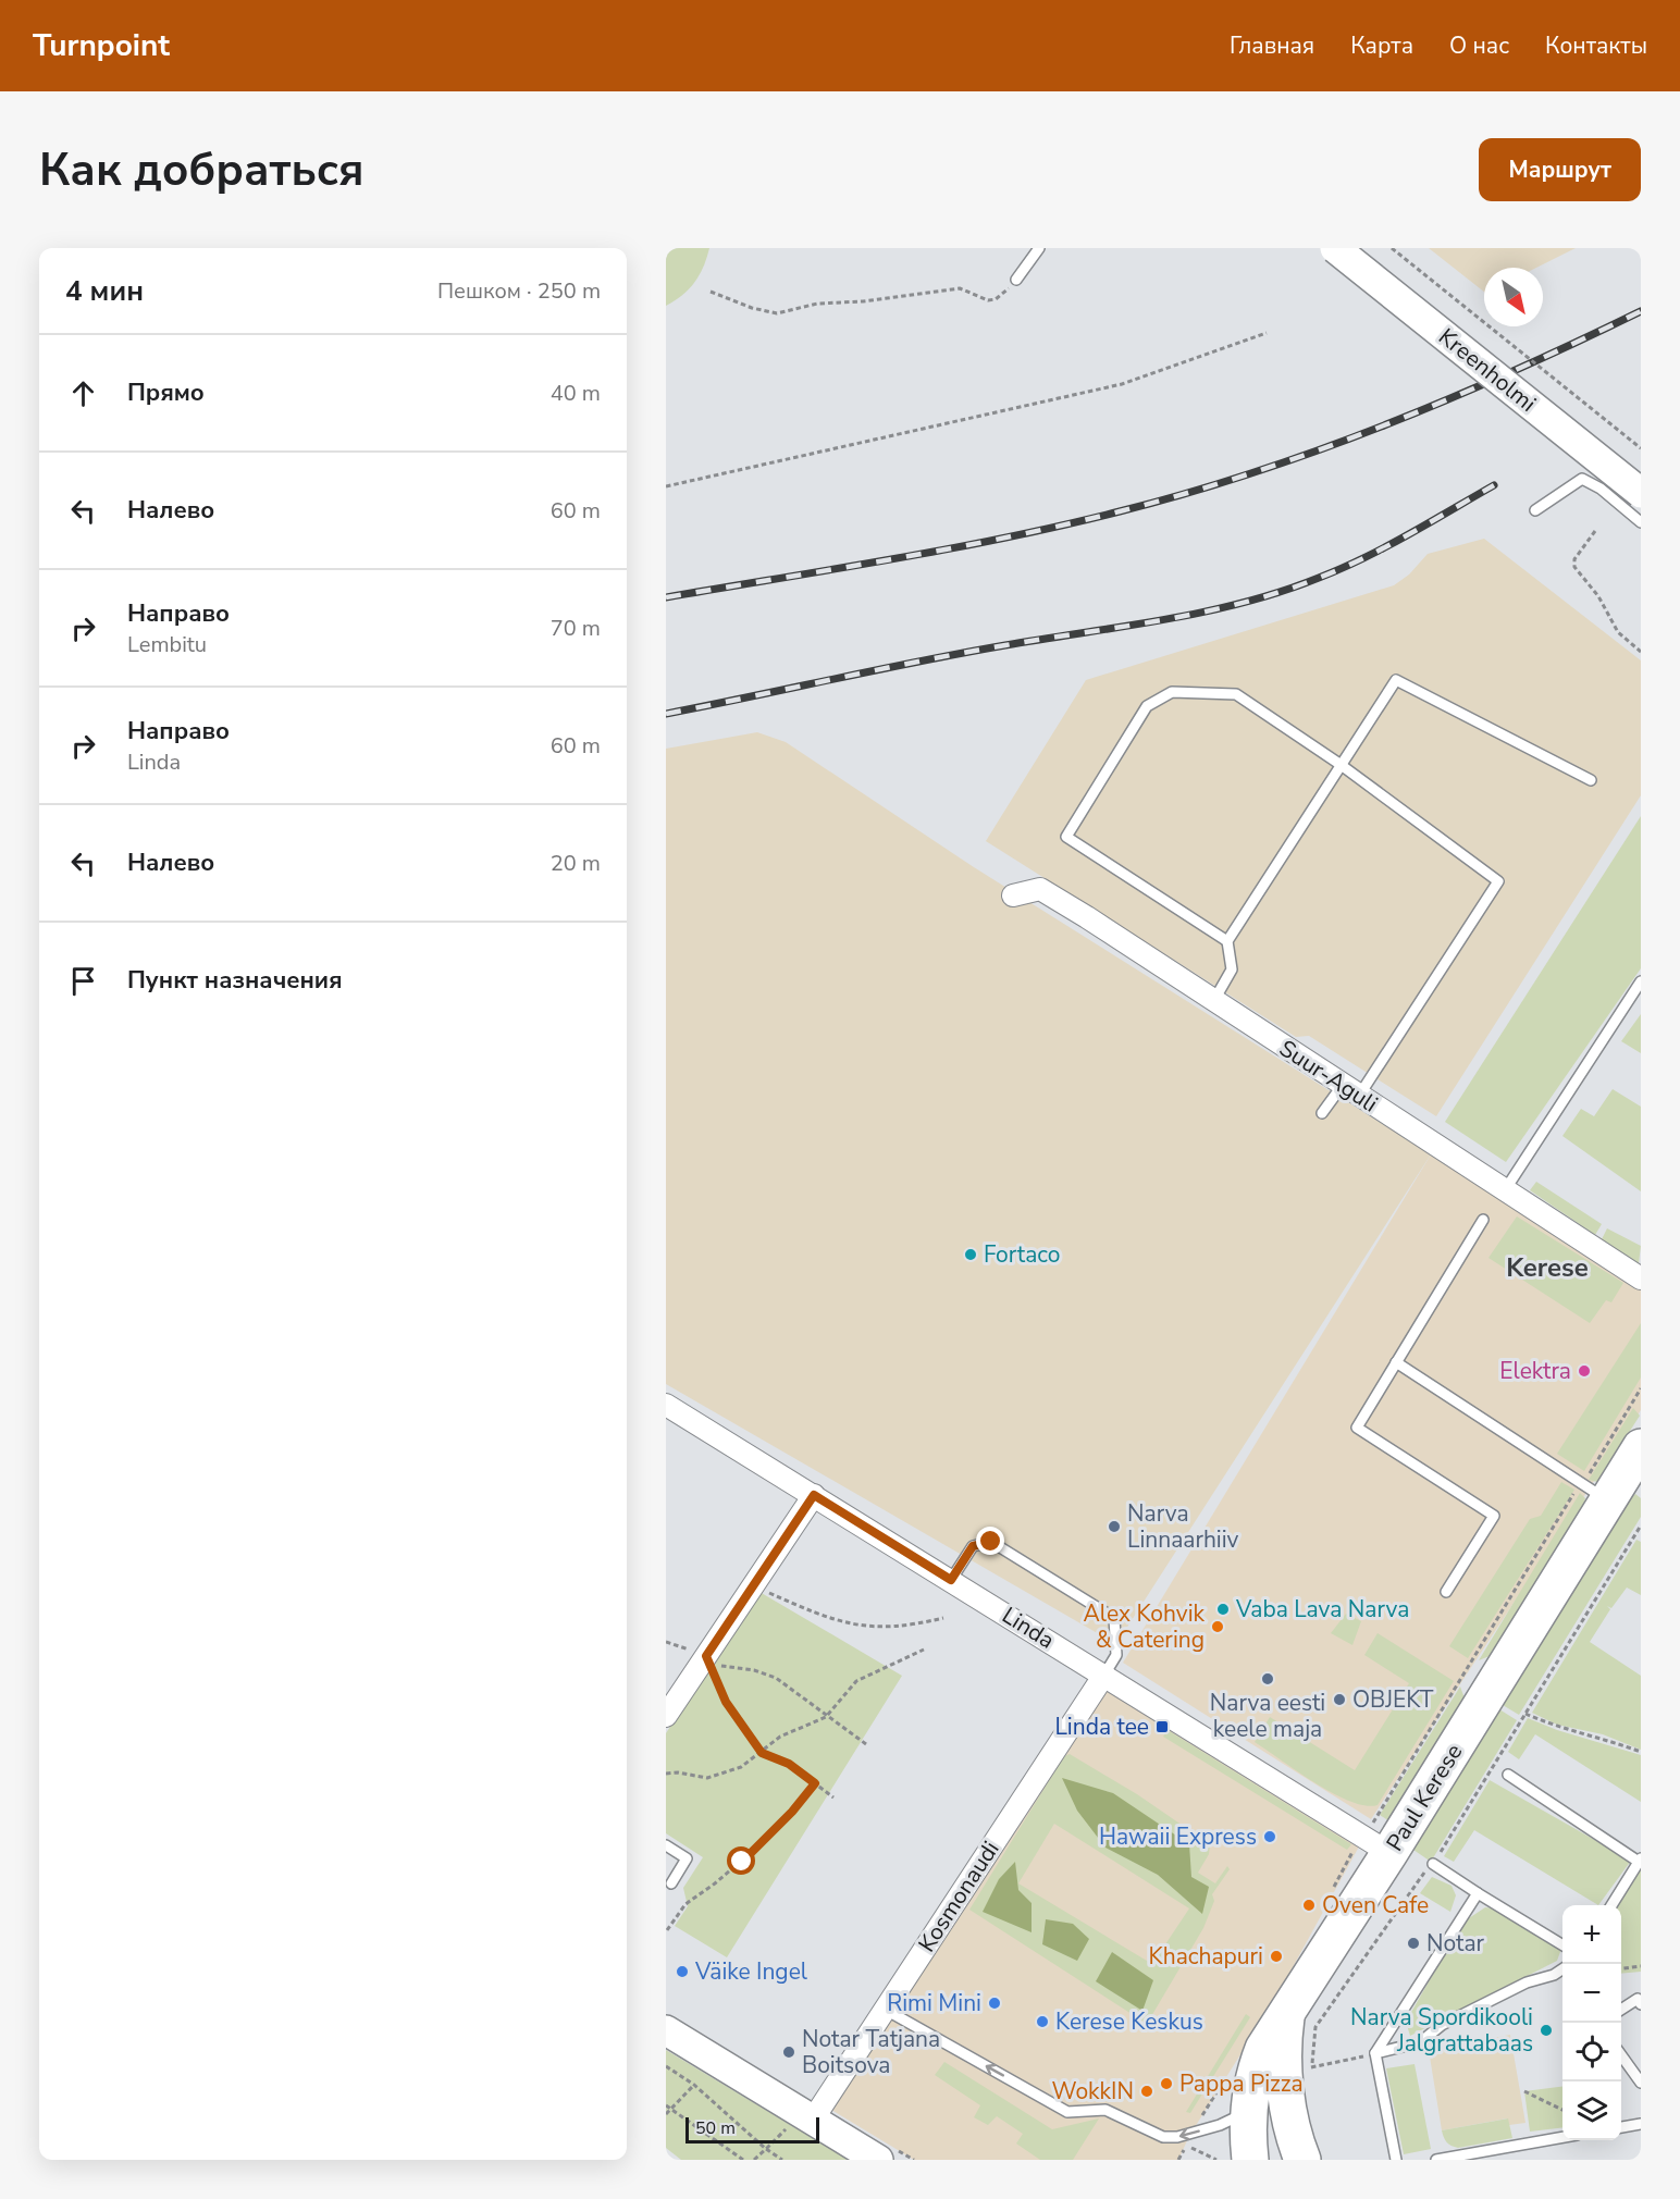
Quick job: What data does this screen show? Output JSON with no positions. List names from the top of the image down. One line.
{"streets":{"highway":["Paul Kerese"],"main road":["Kreenholmi"],"street":["Suur-Aguli","Linda","Kosmonaudi"]},"crossings":[["Linda","Paul Kerese"],["Linda","Kosmonaudi"]],"districts":["Kerese"],"places":{"other":["Fortaco","Elektra","Narva Linnaarhiiv","Vaba Lava Narva","Alex Kohvik & Catering","Narva eesti keele maja","OBJEKT","Hawaii Express","Oven Cafe","Notar","Khachapuri","Väike Ingel","Rimi Mini","Kerese Keskus","Narva Spordikooli Jalgrattabaas","Notar Tatjana Boitsova","Pappa Pizza","WokkIN"],"transit":["Linda tee"]},"scale_bar":"50 m","north":"bottom right","page":{"header":"Turnpoint","nav":["Главная","Карта","О нас","Контакты"],"buttons":"Маршрут","title":"Как добраться","heading":["4 мин","Пешком · 250 m"],"list":[["Прямо","40 m"],["Налево","60 m"],["Направо","Lembitu","70 m"],["Направо","Linda","60 m"],["Налево","20 m"],"Пункт назначения"],"map_buttons":["+","−"],"scale":"50 m"}}
